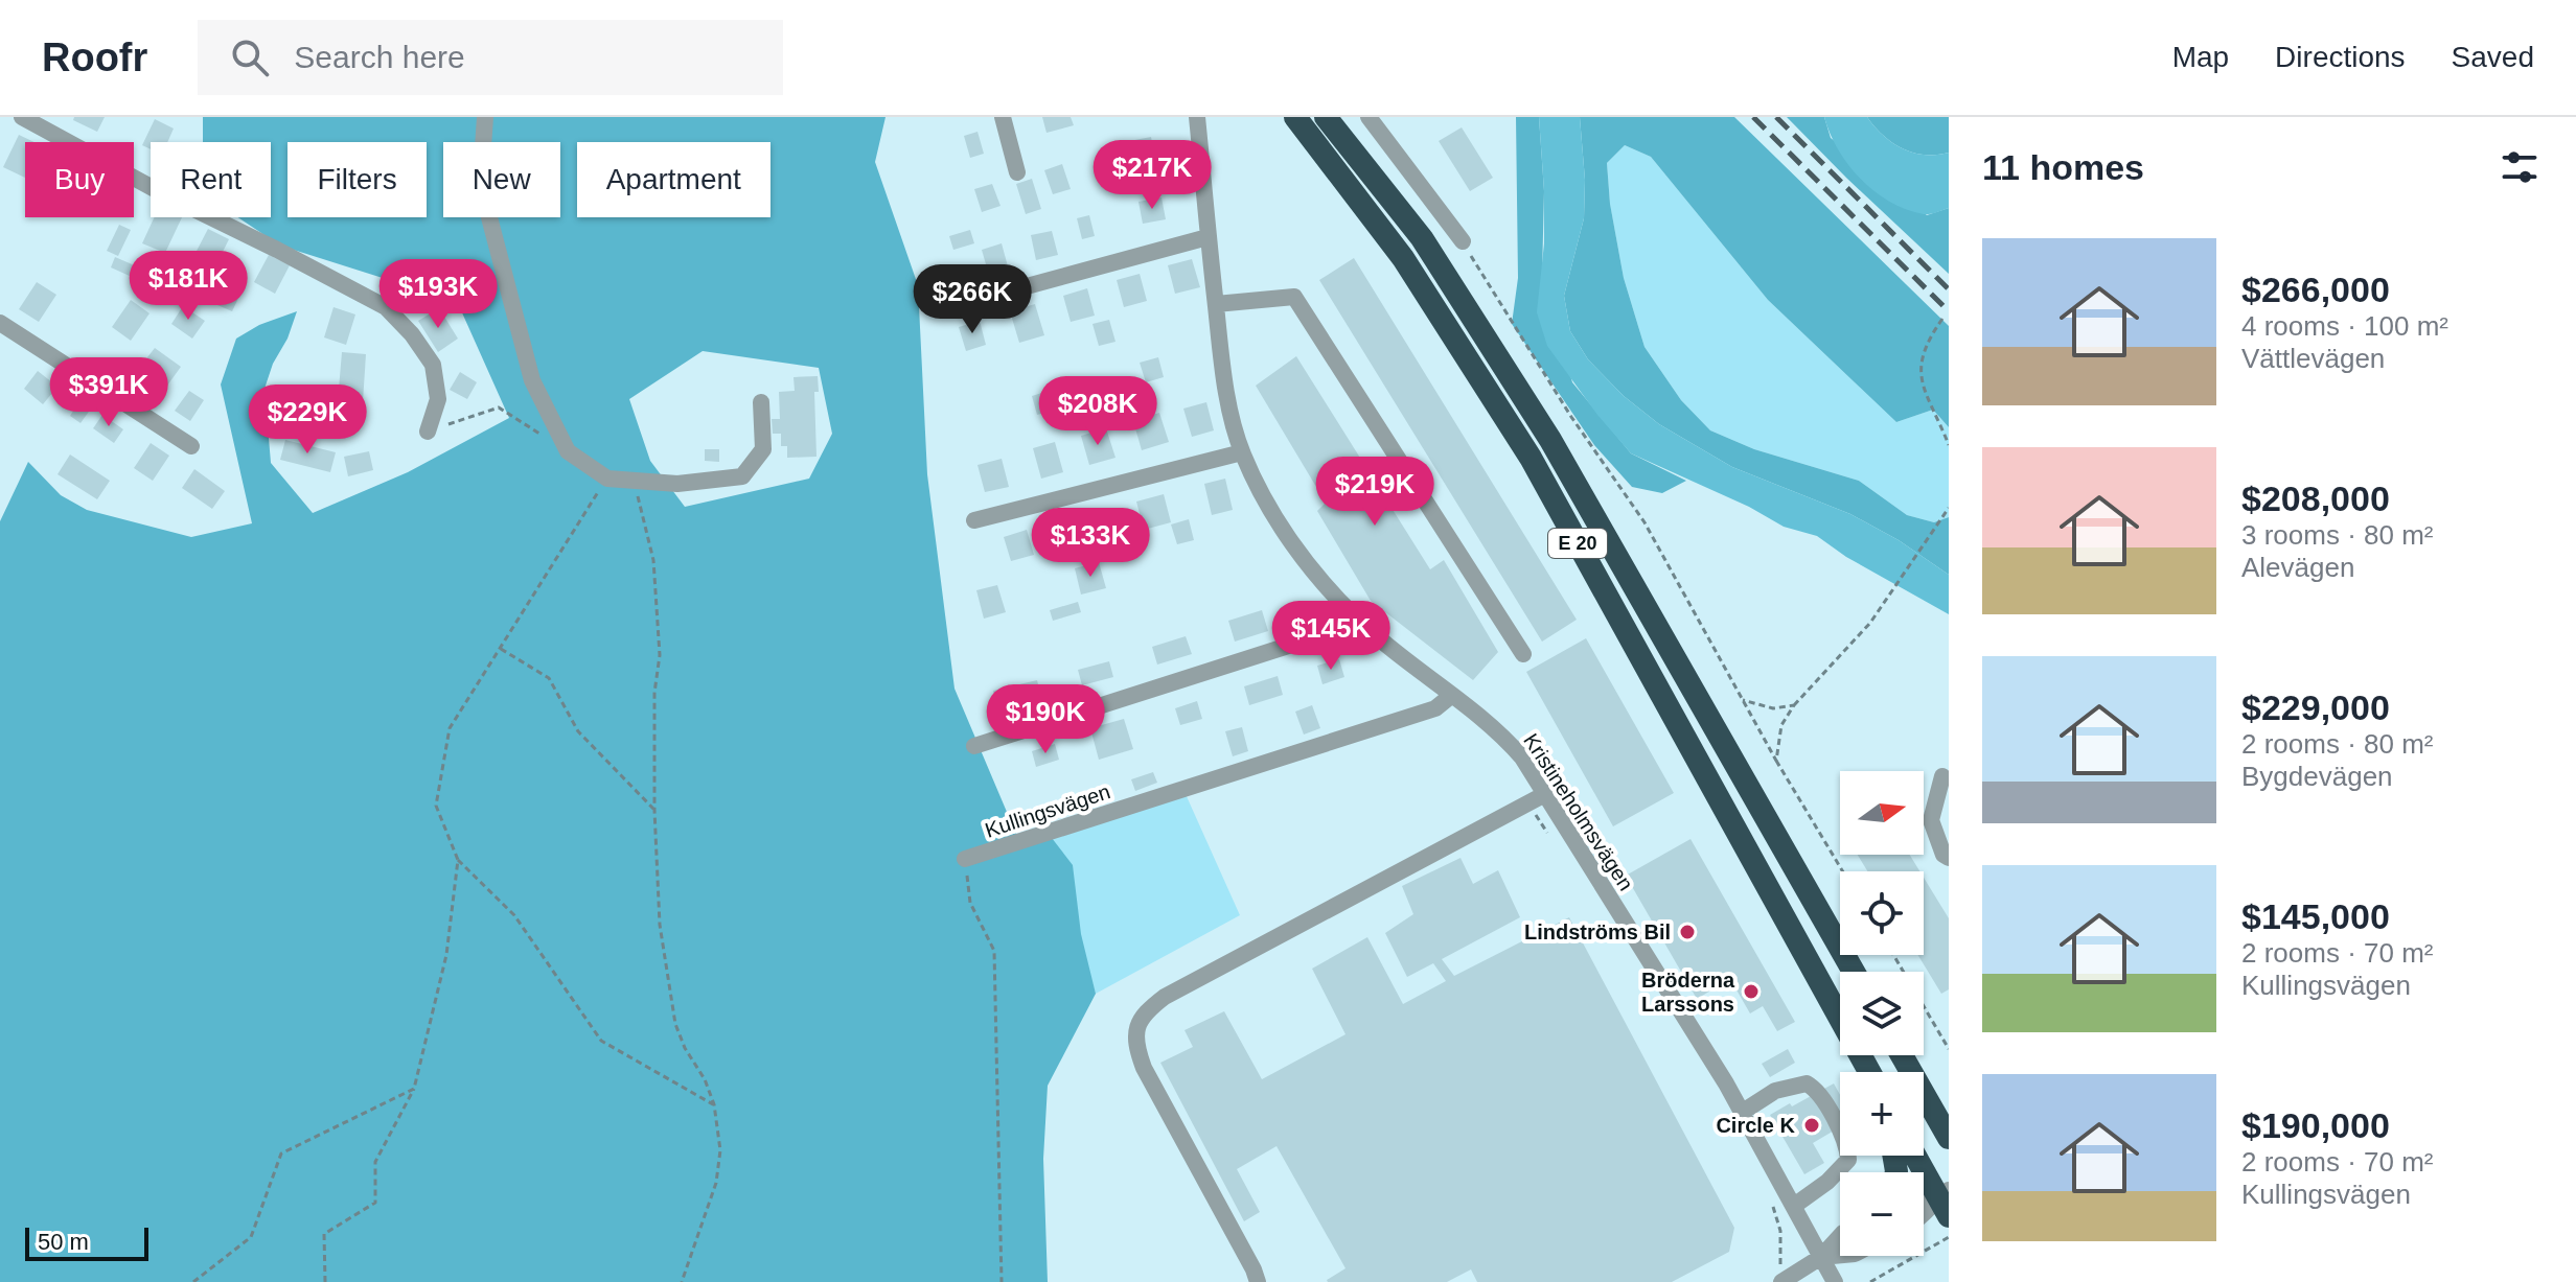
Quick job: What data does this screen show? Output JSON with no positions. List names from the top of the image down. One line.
{"streets":{"highway":["E 20"],"street":["Kullingsvägen","Kristineholmsvägen"]},"crossings":[["Kullingsvägen","Kristineholmsvägen"]],"places":["Lindströms Bil","Bröderna Larssons","Circle K"],"scale_bar":"50 m","north":"right","page":{"header":"Roofr","search":"Search here","nav":["Map","Directions","Saved"],"heading":"11 homes","price":["$217K","$181K","$193K","$266K","$391K","$208K","$229K","$219K","$133K","$145K","$190K"],"chip":["Buy","Rent","Filters","New","Apartment"],"list":[{"name":"$266,000","note":"4 rooms · 100 m² · Vättlevägen"},{"name":"$208,000","note":"3 rooms · 80 m² · Alevägen"},{"name":"$229,000","note":"2 rooms · 80 m² · Bygdevägen"},{"name":"$145,000","note":"2 rooms · 70 m² · Kullingsvägen"},{"name":"$190,000","note":"2 rooms · 70 m² · Kullingsvägen"}],"map_buttons":["+","−"],"scale":"50 m"}}
